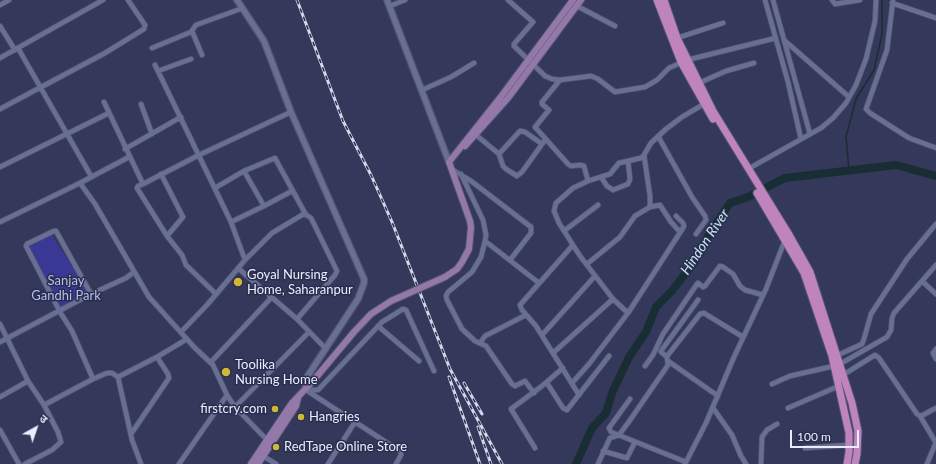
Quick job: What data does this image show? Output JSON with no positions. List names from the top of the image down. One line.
{"water":["Hindon River"],"parks":["Sanjay Gandhi Park"],"places":["Goyal Nursing Home, Saharanpur","Toolika Nursing Home","firstcry.com","Hangries","RedTape Online Store"],"scale_bar":"100 m","north":"top right"}
